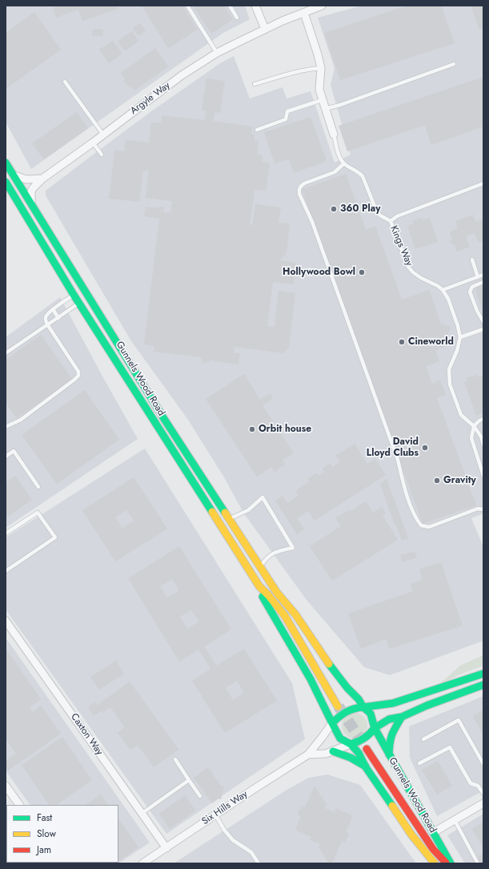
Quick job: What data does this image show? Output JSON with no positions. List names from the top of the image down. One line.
{"streets":{"main road":["Gunnels Wood Road"],"street":["Argyle Way","Caxton Way","Six Hills Way"],"lane":["Kings Way"]},"crossings":[["Argyle Way","Gunnels Wood Road"],["Gunnels Wood Road","Six Hills Way"],["Caxton Way","Six Hills Way"]],"places":["360 Play","Hollywood Bowl","Cineworld","Orbit house","David Lloyd Clubs","Gravity"],"legend":["Fast","Slow","Jam"]}
